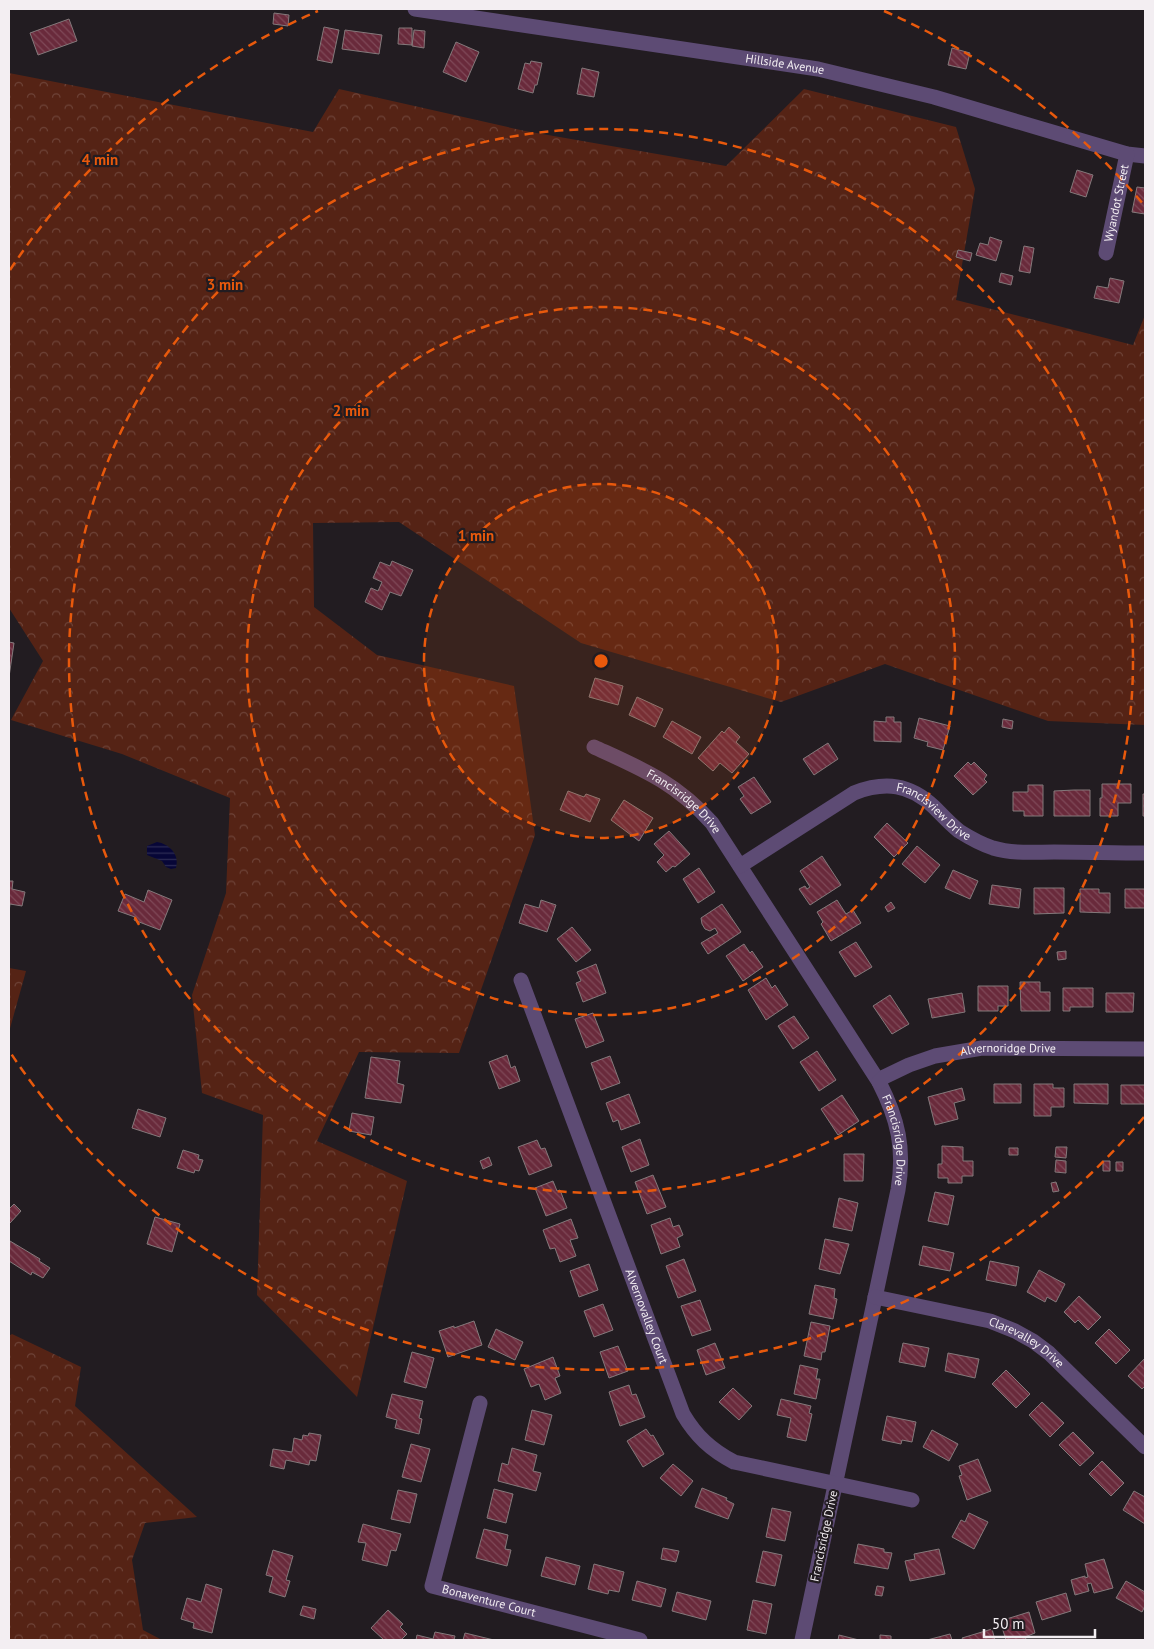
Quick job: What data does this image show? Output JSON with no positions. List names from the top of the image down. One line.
{"streets":{"street":["Hillside Avenue","Wyandot Street","Francisridge Drive","Francisview Drive","Alvernoridge Drive","Alvernovalley Court","Clarevalley Drive","Bonaventure Court"]},"crossings":[["Hillside Avenue","Wyandot Street"],["Francisridge Drive","Francisview Drive"],["Francisridge Drive","Alvernoridge Drive"],["Francisridge Drive","Alvernovalley Court"],["Francisridge Drive","Clarevalley Drive"]],"scale_bar":"50 m","rings":["4 min","3 min","2 min","1 min"]}
